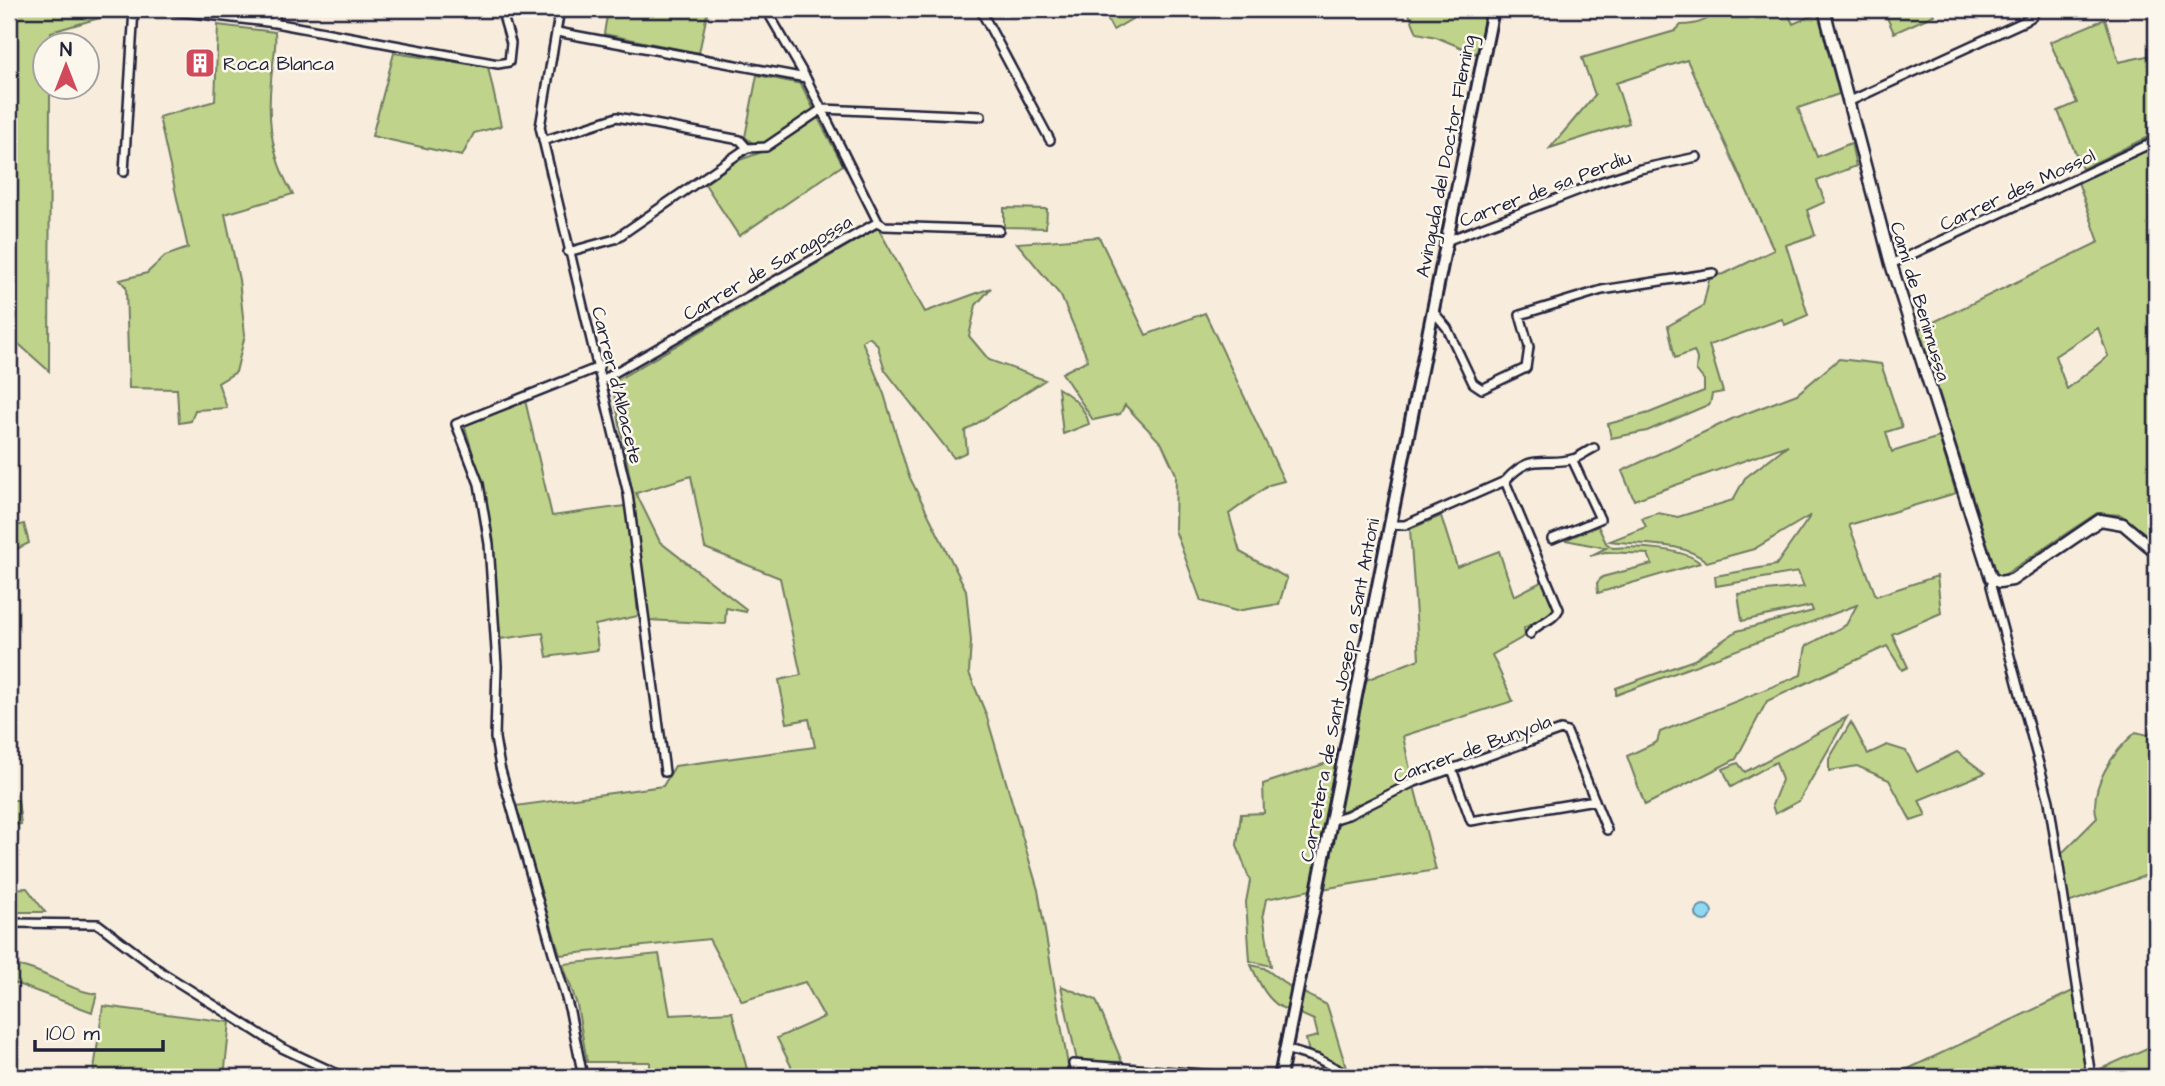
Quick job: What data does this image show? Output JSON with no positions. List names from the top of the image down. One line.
{"streets":{"main road":["Avinguda del Doctor Fleming","Carretera de Sant Josep a Sant Antoni"],"street":["Carrer de sa Perdiu","Carrer des Mossol","Carrer de Saragossa","Camí de Benimussa","Carrer d'Albacete","Carrer de Bunyola"]},"crossings":[["Avinguda del Doctor Fleming","Carrer de sa Perdiu"],["Avinguda del Doctor Fleming","Carretera de Sant Josep a Sant Antoni"],["Carrer des Mossol","Camí de Benimussa"],["Carrer de Saragossa","Carrer d'Albacete"],["Carretera de Sant Josep a Sant Antoni","Carrer de Bunyola"]],"places":{"building":["Roca Blanca"]},"scale_bar":"100 m","north":"top"}
